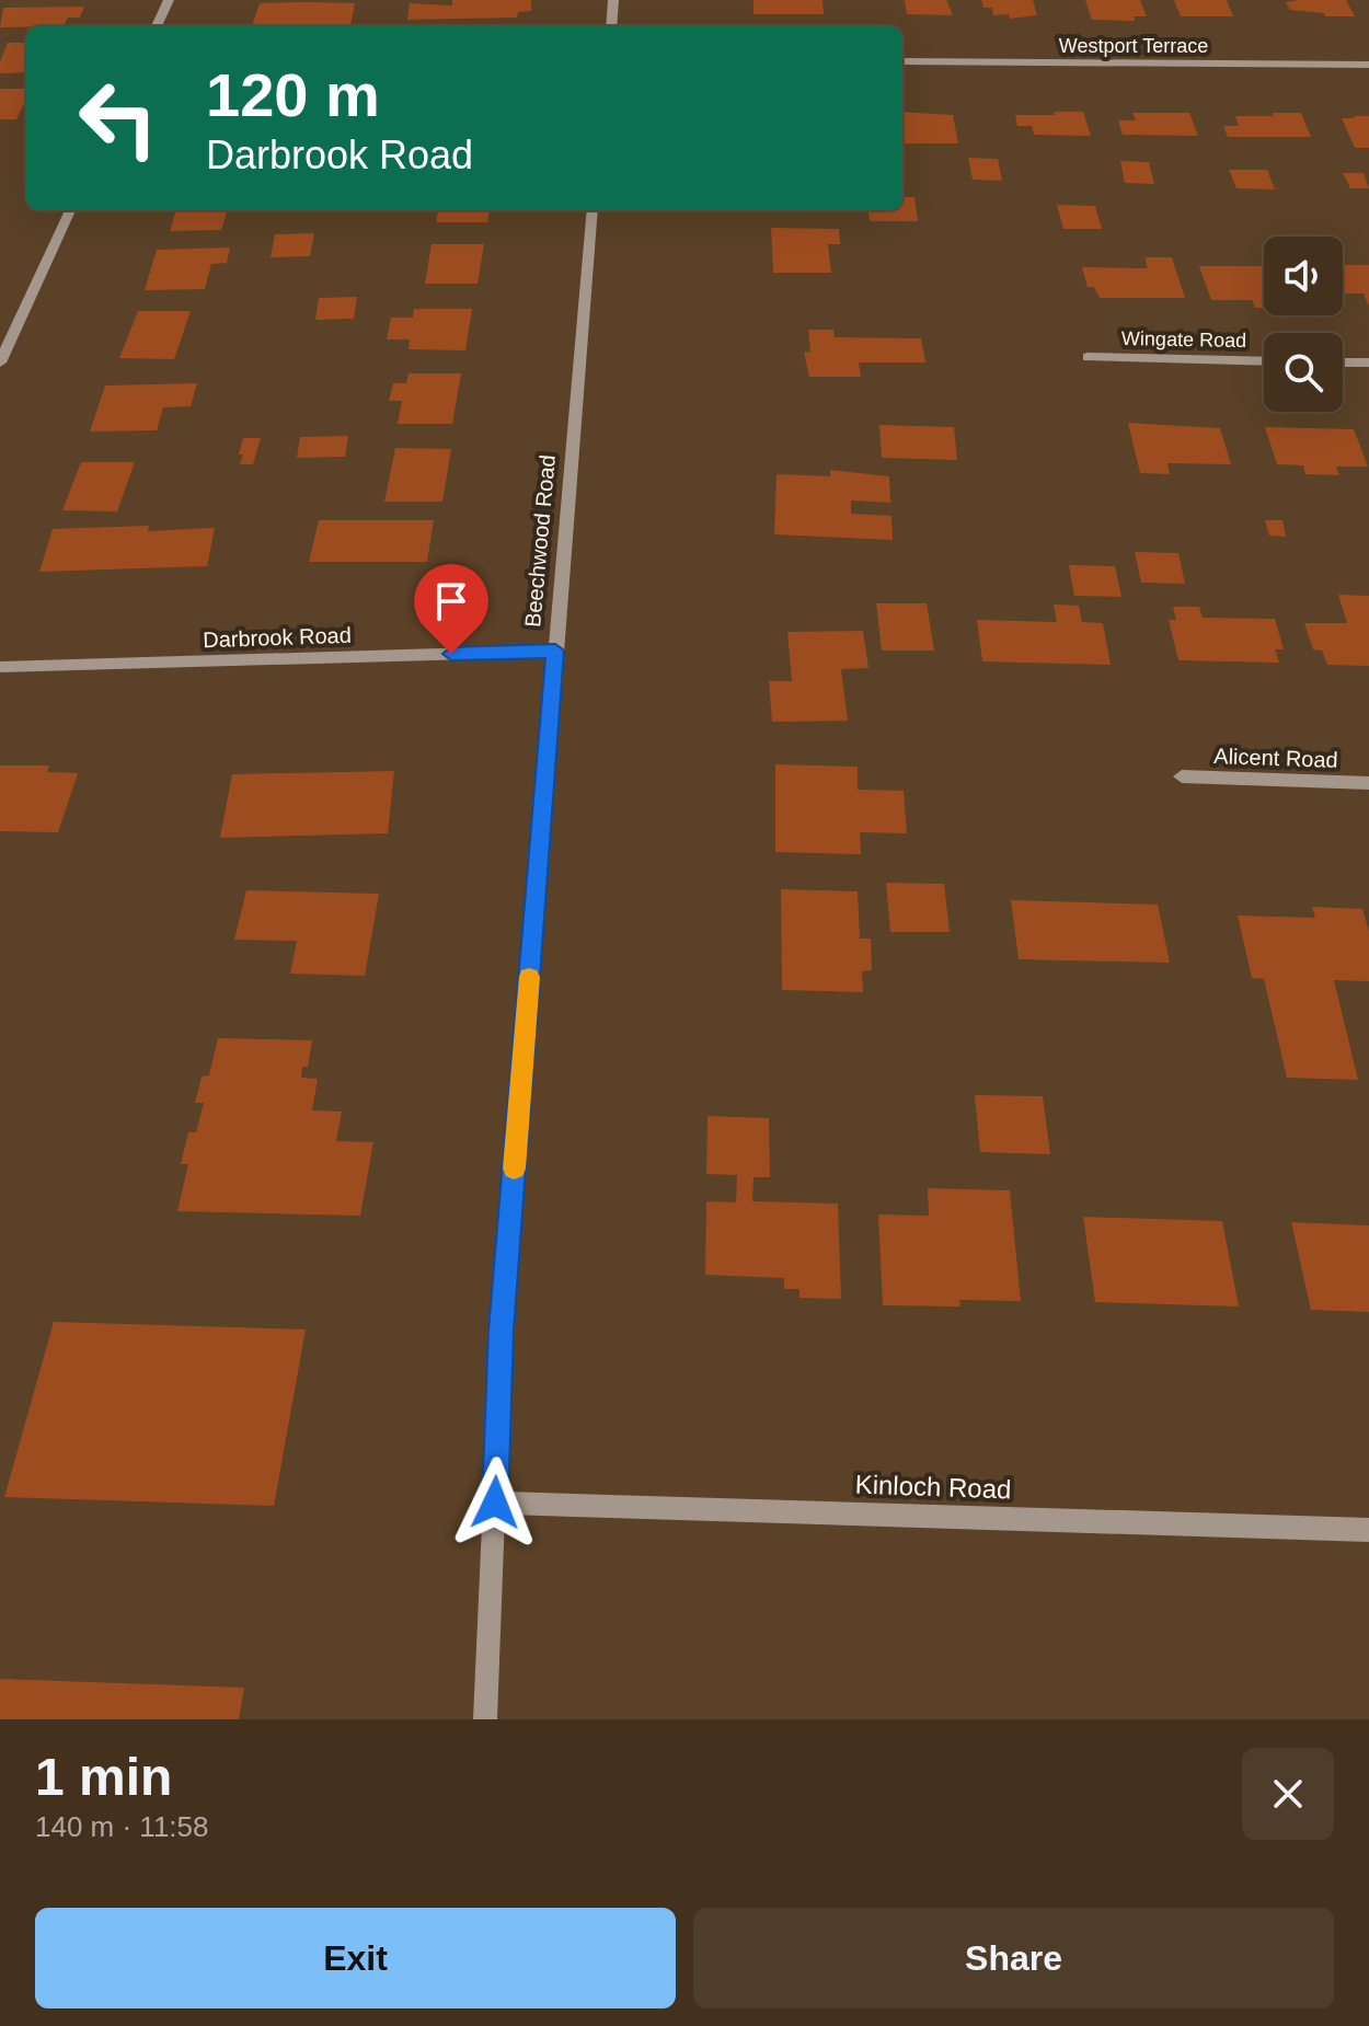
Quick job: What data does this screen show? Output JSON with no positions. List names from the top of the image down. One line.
{"streets":{"street":["Westport Terrace","Wingate Road","Beechwood Road","Darbrook Road","Alicent Road","Kinloch Road"]},"crossings":[["Beechwood Road","Darbrook Road"],["Beechwood Road","Kinloch Road"]],"page":{"turn":["120 m","Darbrook Road"],"heading":["1 min","140 m · 11:58"],"buttons":["Exit","Share"]}}
